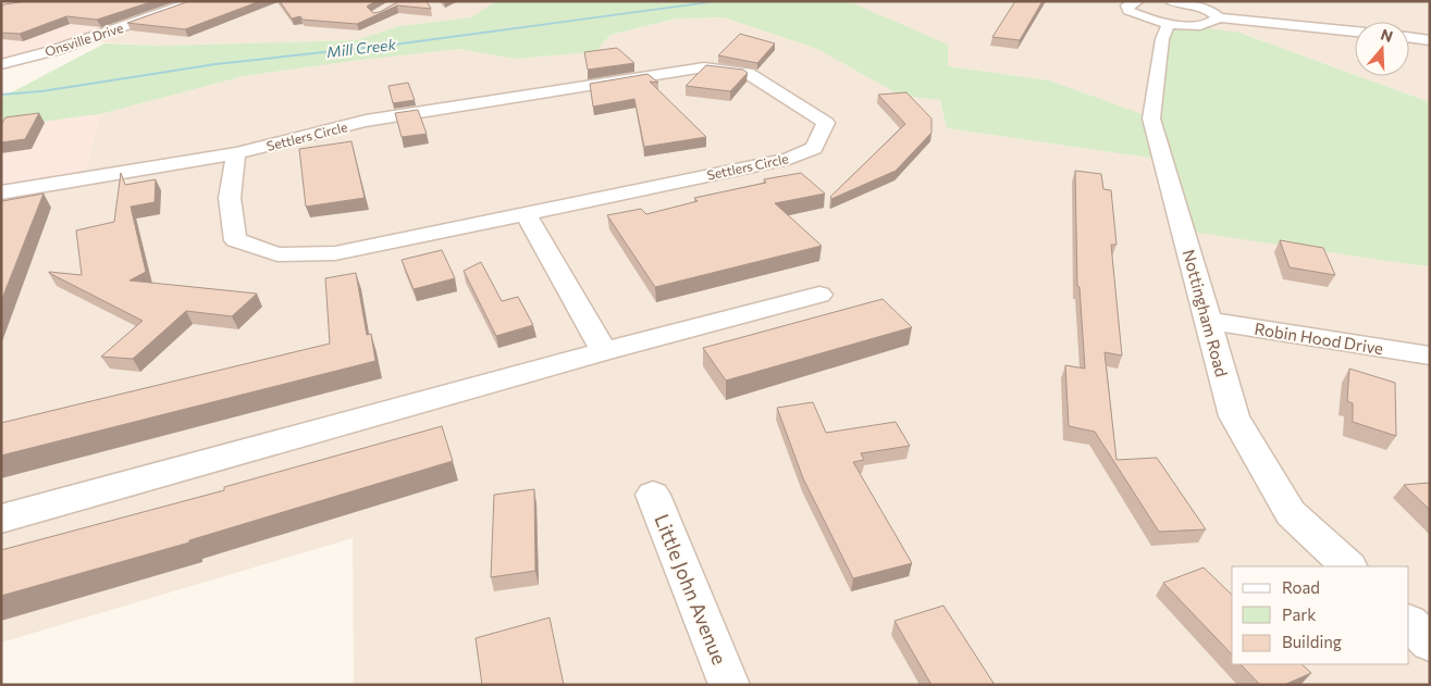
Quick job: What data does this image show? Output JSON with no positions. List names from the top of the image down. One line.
{"streets":{"street":["Onsville Drive","Settlers Circle","Nottingham Road","Robin Hood Drive","Little John Avenue"]},"crossings":[["Nottingham Road","Robin Hood Drive"]],"water":["Mill Creek"],"legend":["Road","Park","Building"],"north":"top"}
